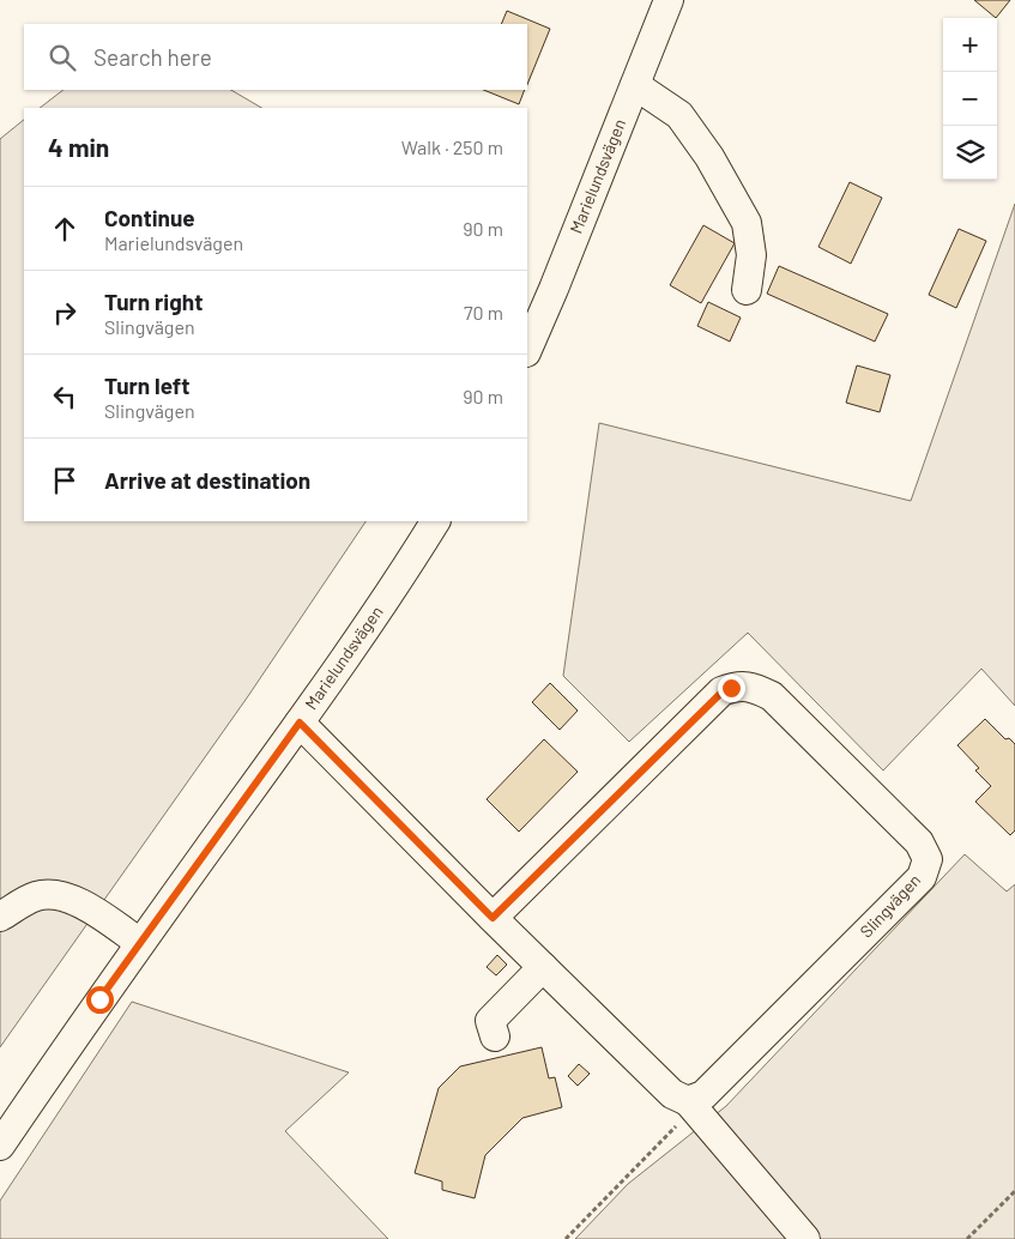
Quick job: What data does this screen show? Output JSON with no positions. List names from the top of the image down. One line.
{"streets":{"street":["Marielundsvägen","Slingvägen"]},"page":{"map_buttons":["+","−"],"search":"Search here","heading":["4 min","Walk · 250 m"],"list":[["Continue","Marielundsvägen","90 m"],["Turn right","Slingvägen","70 m"],["Turn left","Slingvägen","90 m"],"Arrive at destination"]}}
